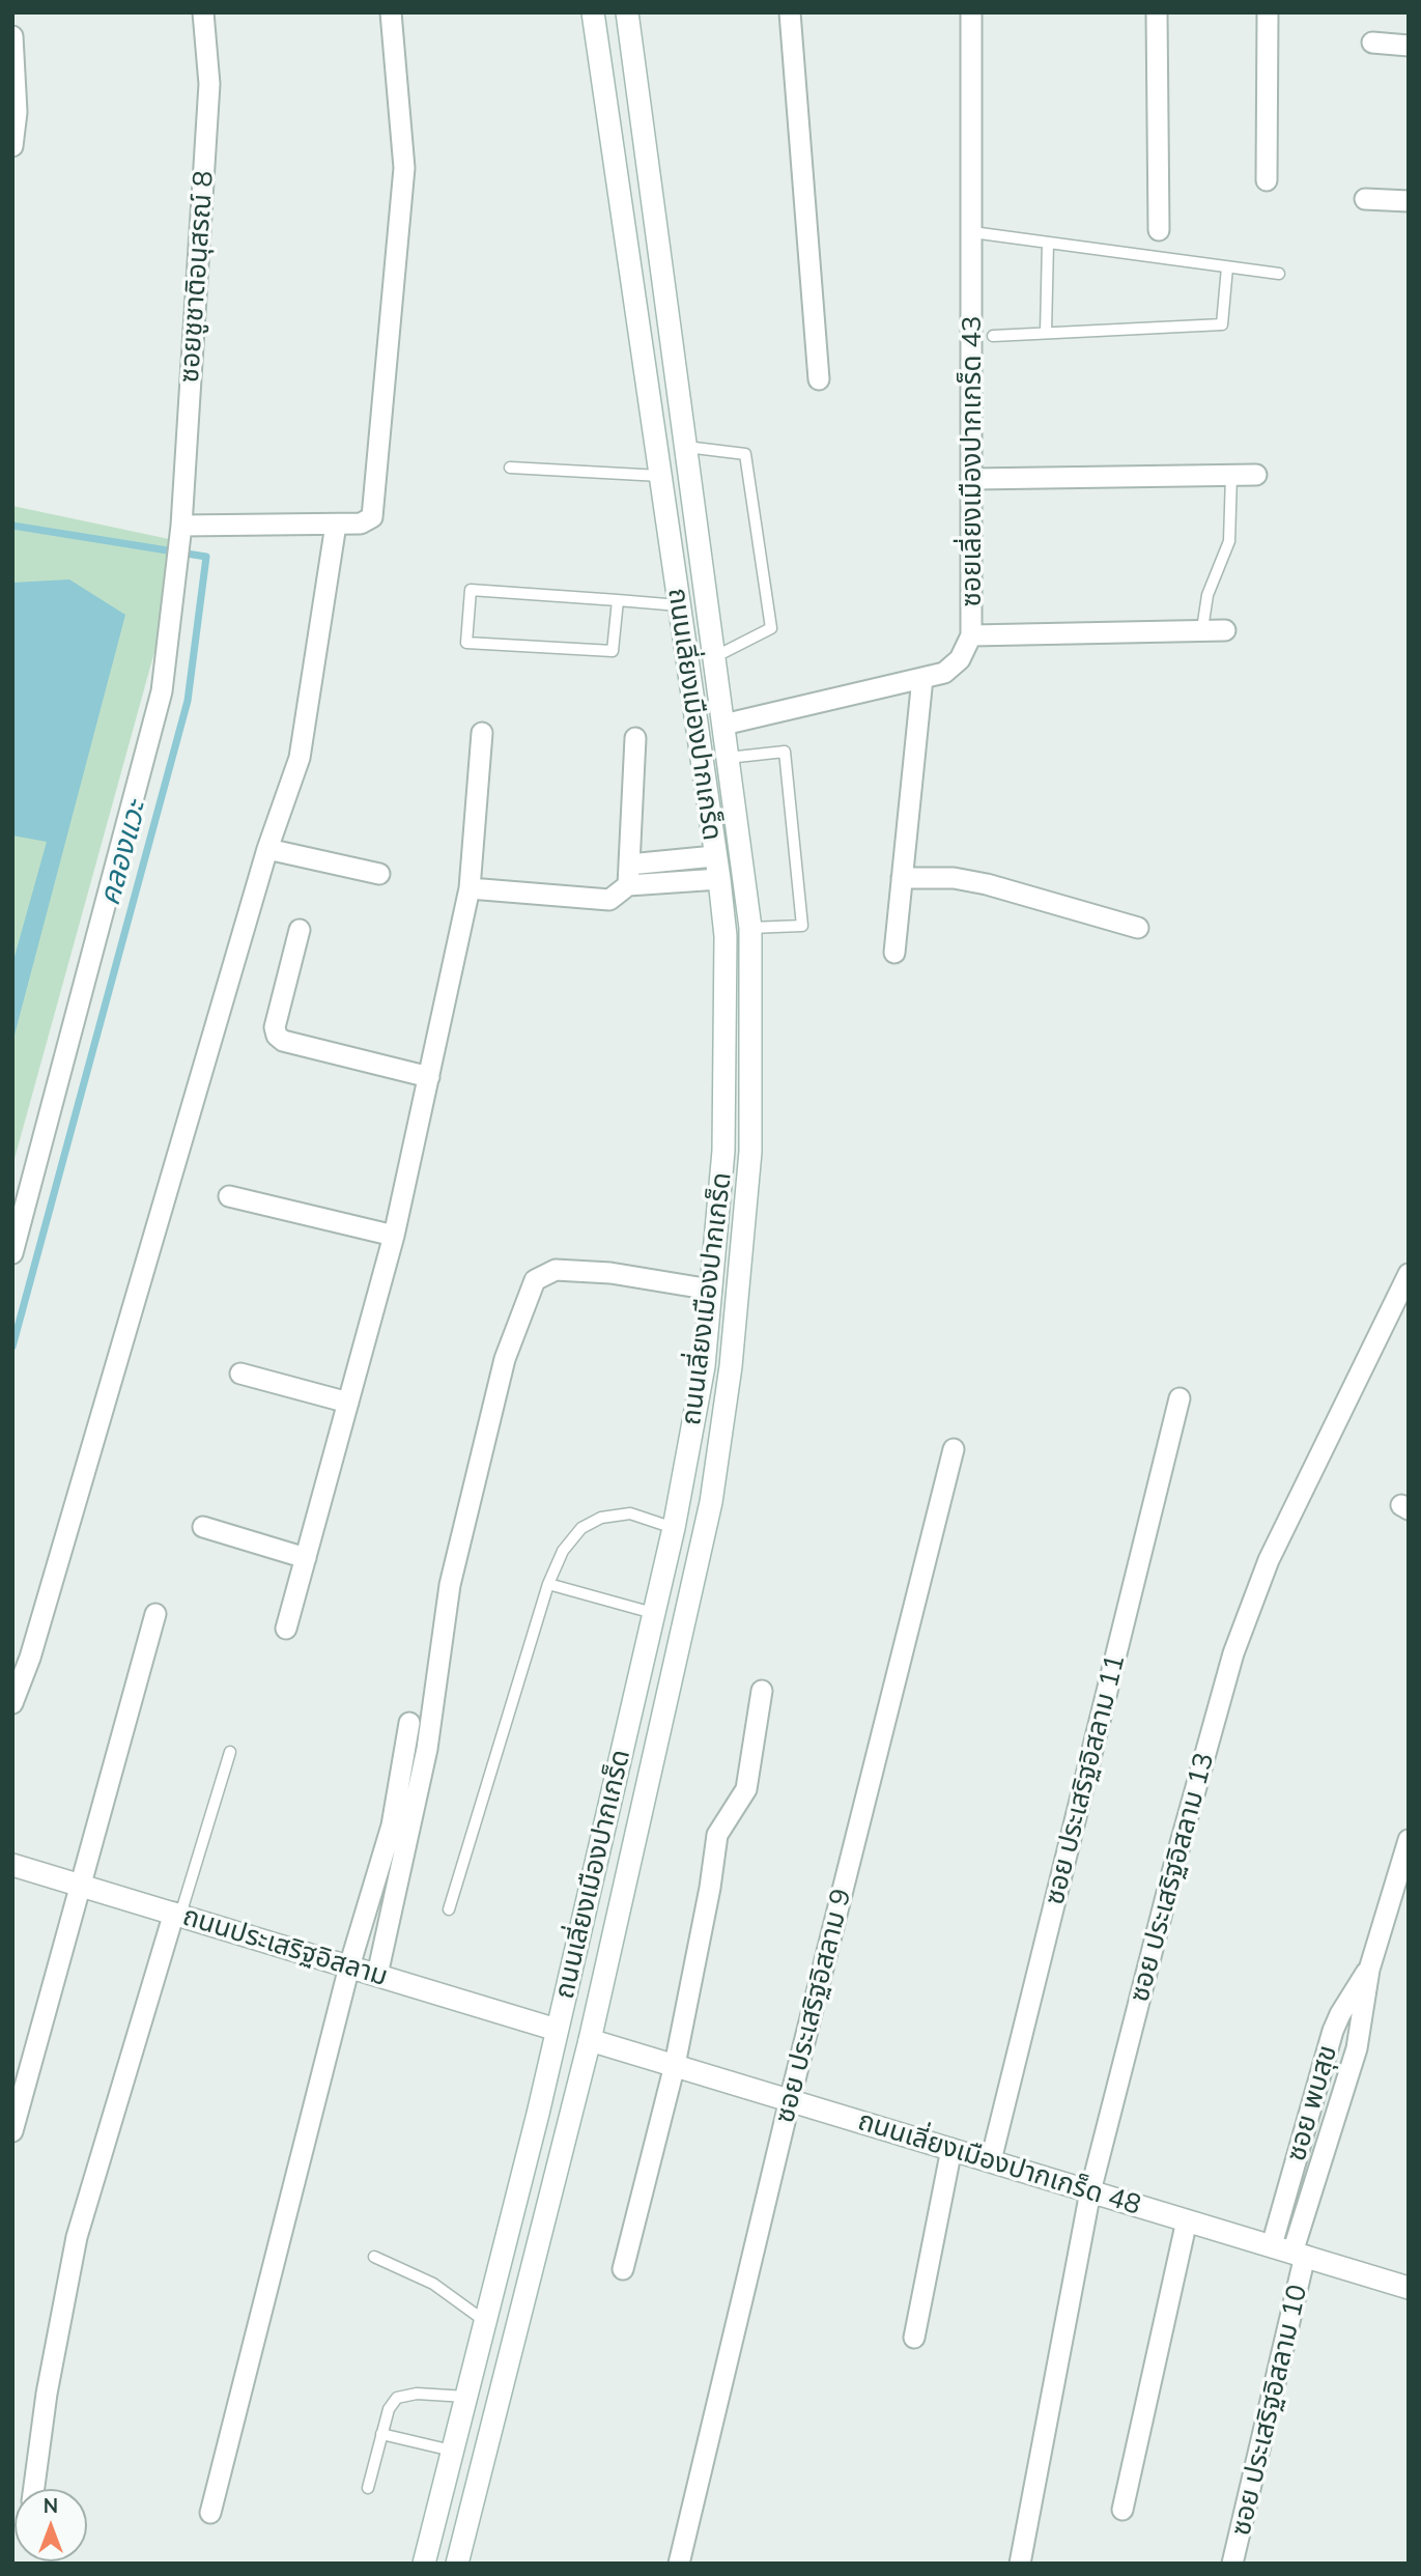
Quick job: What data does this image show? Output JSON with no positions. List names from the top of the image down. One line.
{"streets":{"main road":["ถนนเลี่ยงเมืองปากเกร็ด","ถนนประเสริฐอิสลาม","ถนนเลี่ยงเมืองปากเกร็ด 48"],"street":["ซอยชูชาติอนุสรณ์ 8","ซอยเลี่ยงเมืองปากเกร็ด 43","ซอย ประเสริฐอิสลาม 11","ซอย ประเสริฐอิสลาม 13","ซอย ประเสริฐอิสลาม 9","ซอย พบสุข","ซอย ประเสริฐอิสลาม 10"]},"crossings":[["ซอยเลี่ยงเมืองปากเกร็ด 43","ถนนเลี่ยงเมืองปากเกร็ด"],["ถนนเลี่ยงเมืองปากเกร็ด","ถนนประเสริฐอิสลาม"],["ถนนเลี่ยงเมืองปากเกร็ด","ถนนเลี่ยงเมืองปากเกร็ด 48"],["ซอย ประเสริฐอิสลาม 11","ถนนเลี่ยงเมืองปากเกร็ด 48"],["ซอย ประเสริฐอิสลาม 13","ถนนเลี่ยงเมืองปากเกร็ด 48"],["ถนนประเสริฐอิสลาม","ถนนเลี่ยงเมืองปากเกร็ด 48"],["ซอย ประเสริฐอิสลาม 9","ถนนเลี่ยงเมืองปากเกร็ด 48"],["ซอย พบสุข","ถนนเลี่ยงเมืองปากเกร็ด 48"],["ซอย พบสุข","ซอย ประเสริฐอิสลาม 10"],["ถนนเลี่ยงเมืองปากเกร็ด 48","ซอย ประเสริฐอิสลาม 10"]],"water":["คลองแวะ"],"north":"top"}
